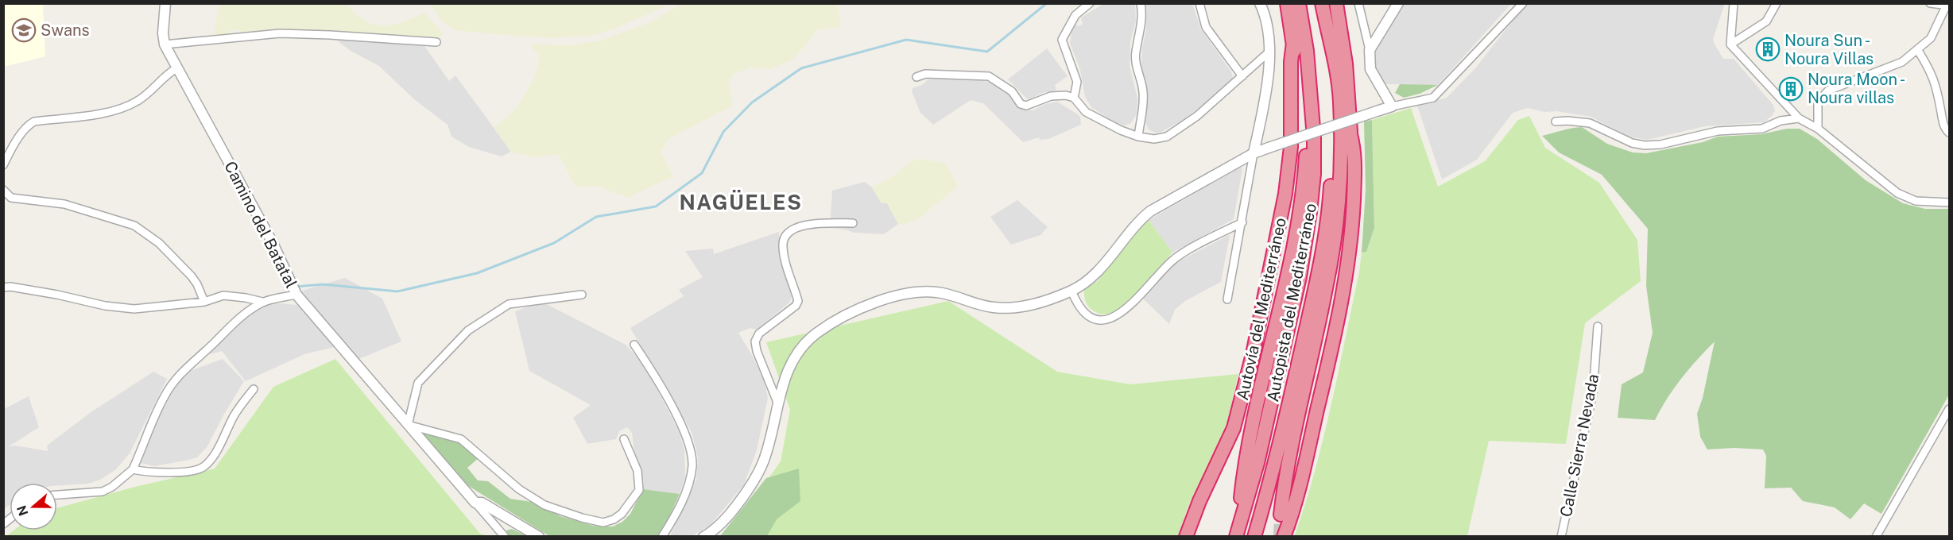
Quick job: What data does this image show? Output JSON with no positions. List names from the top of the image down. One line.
{"streets":{"highway":["Autopista del Mediterráneo","Autovía del Mediterráneo"],"street":["Camino del Batatal","Calle Sierra Nevada"]},"crossings":[["Autopista del Mediterráneo","Autovía del Mediterráneo"]],"districts":["NAGÜELES"],"places":{"school or university":["Swans"],"building":["Noura Sun - Noura Villas","Noura Moon - Noura villas"]},"north":"left"}
